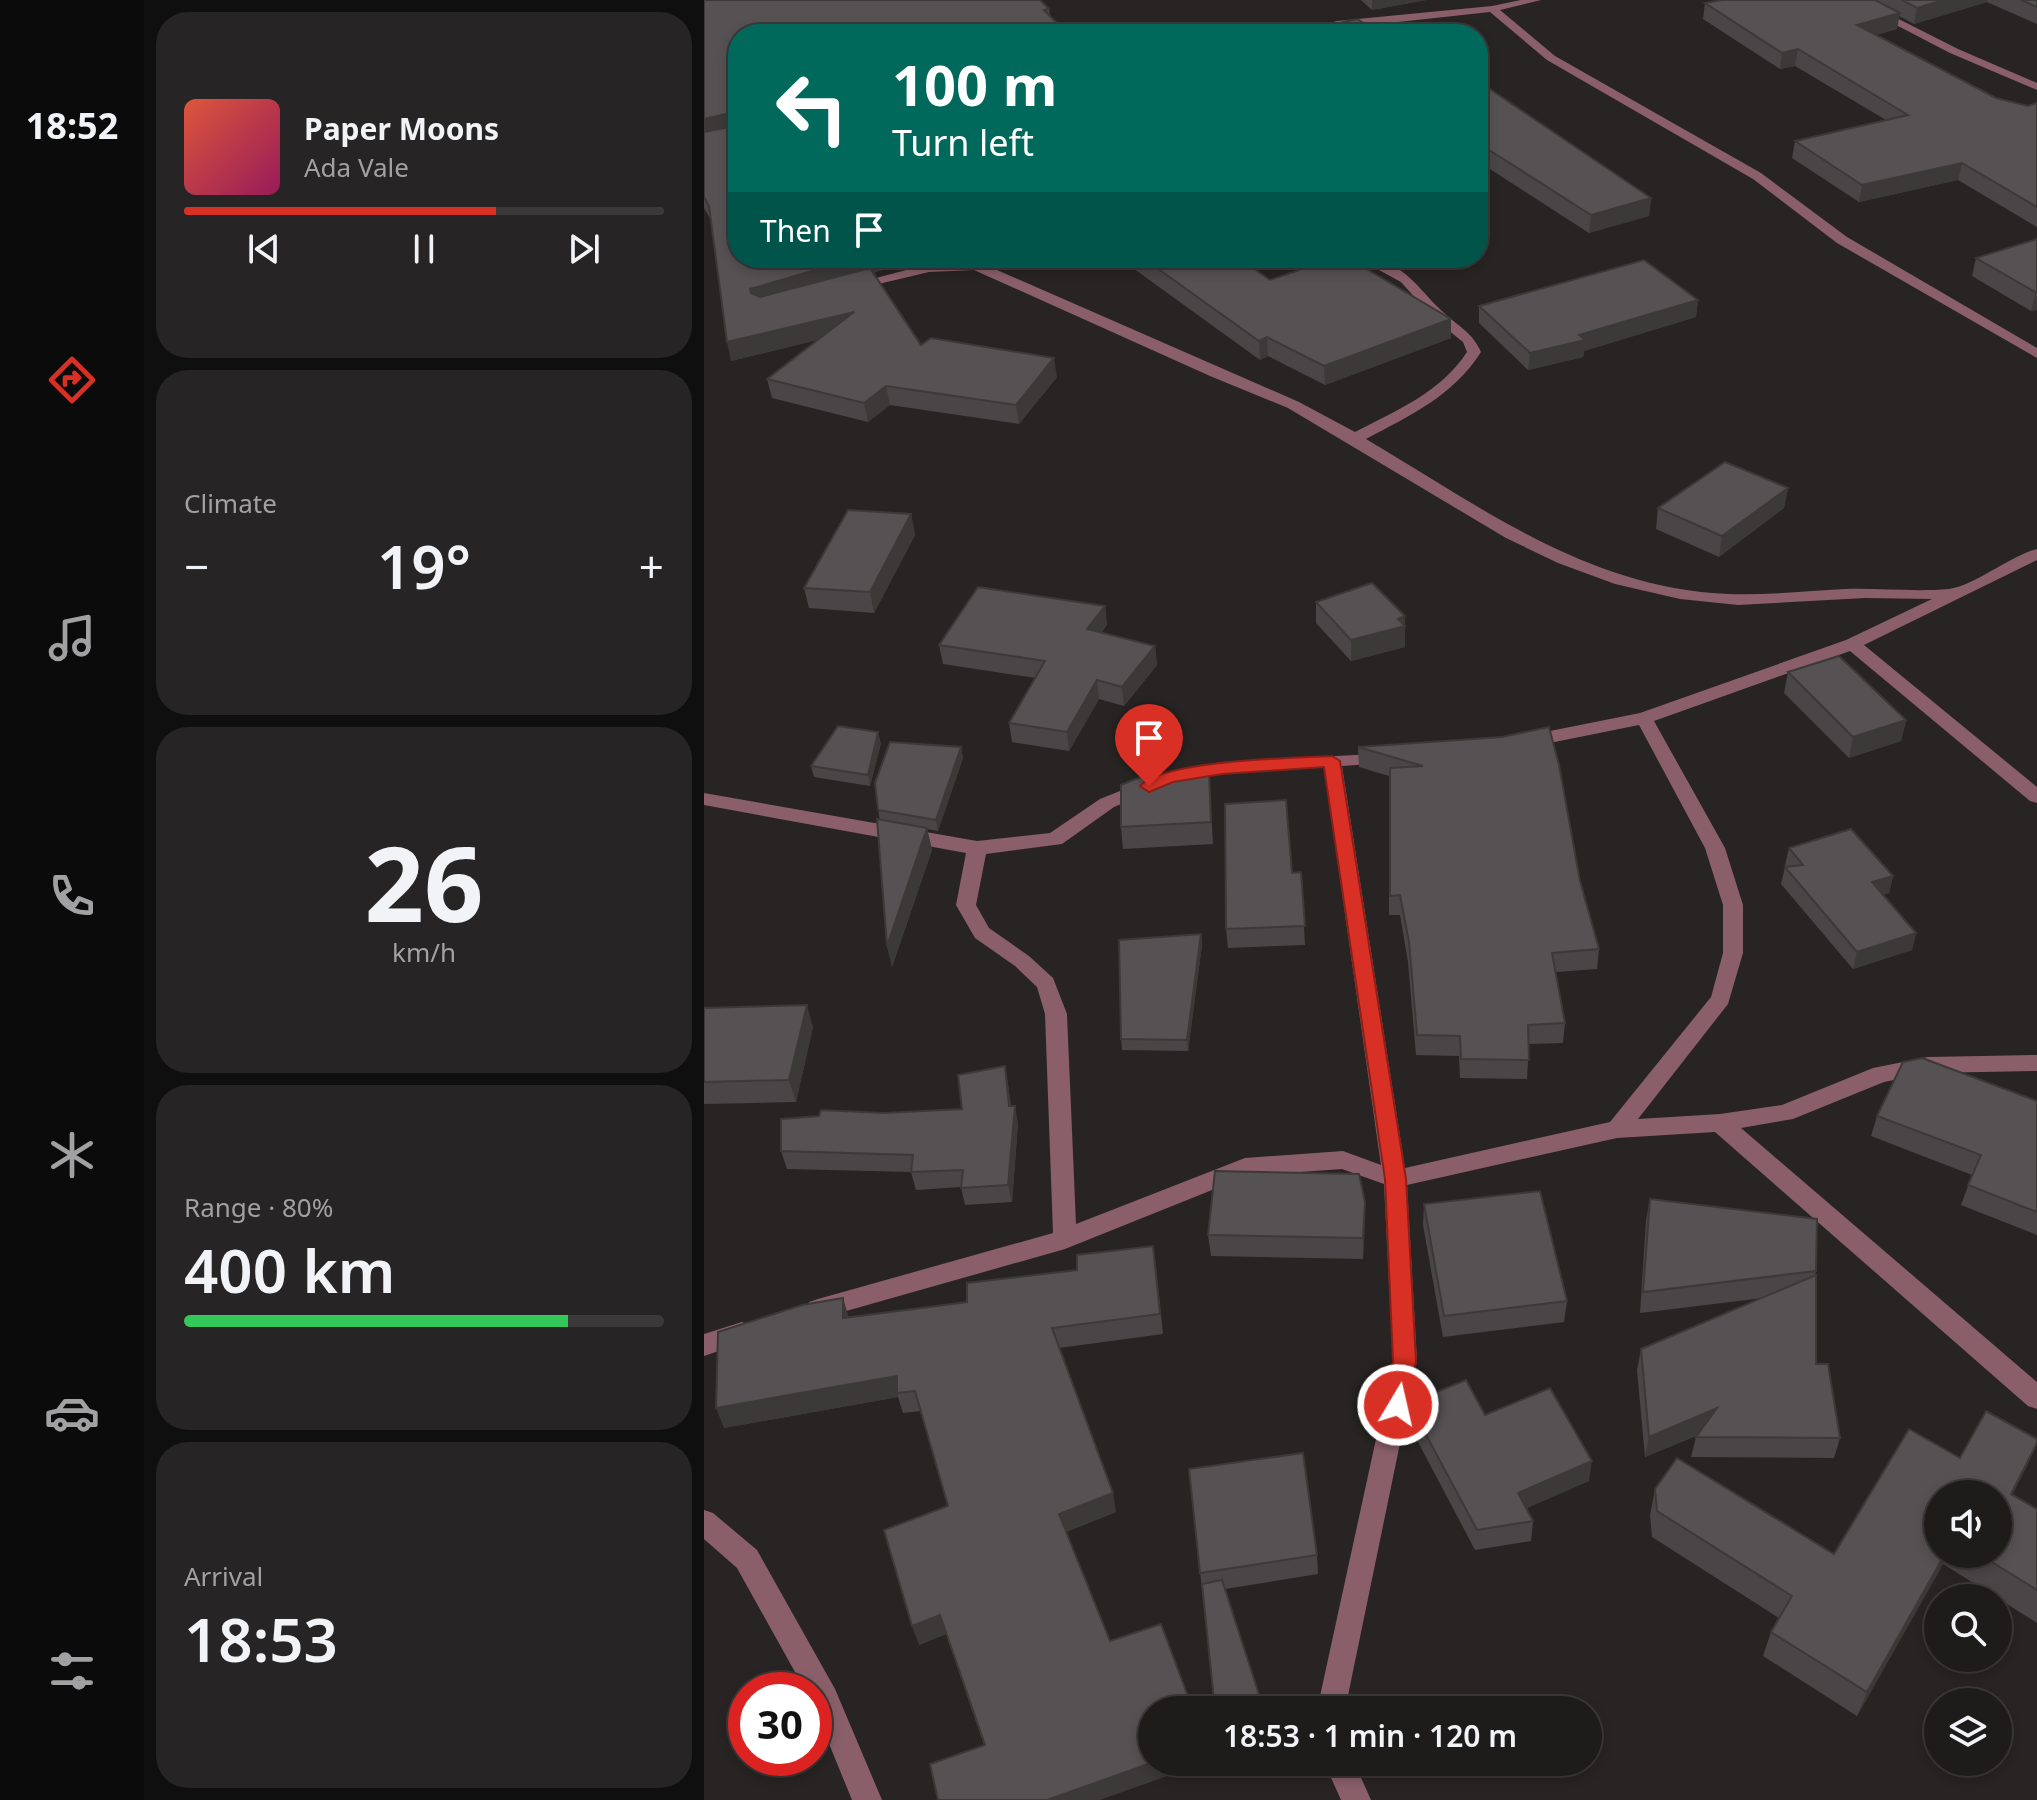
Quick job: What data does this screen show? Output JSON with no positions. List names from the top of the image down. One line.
{"page":{"tabs":"18:52","turn":["100 m","Turn left"],"song":["Paper Moons","Ada Vale"],"then":"Then","tile":["Climate",["26","km/h"],["Range · 80%","400 km"],["Arrival","18:53"]],"heat":["−","19°","+"],"limit":"30","trip":"18:53 · 1 min · 120 m"}}
